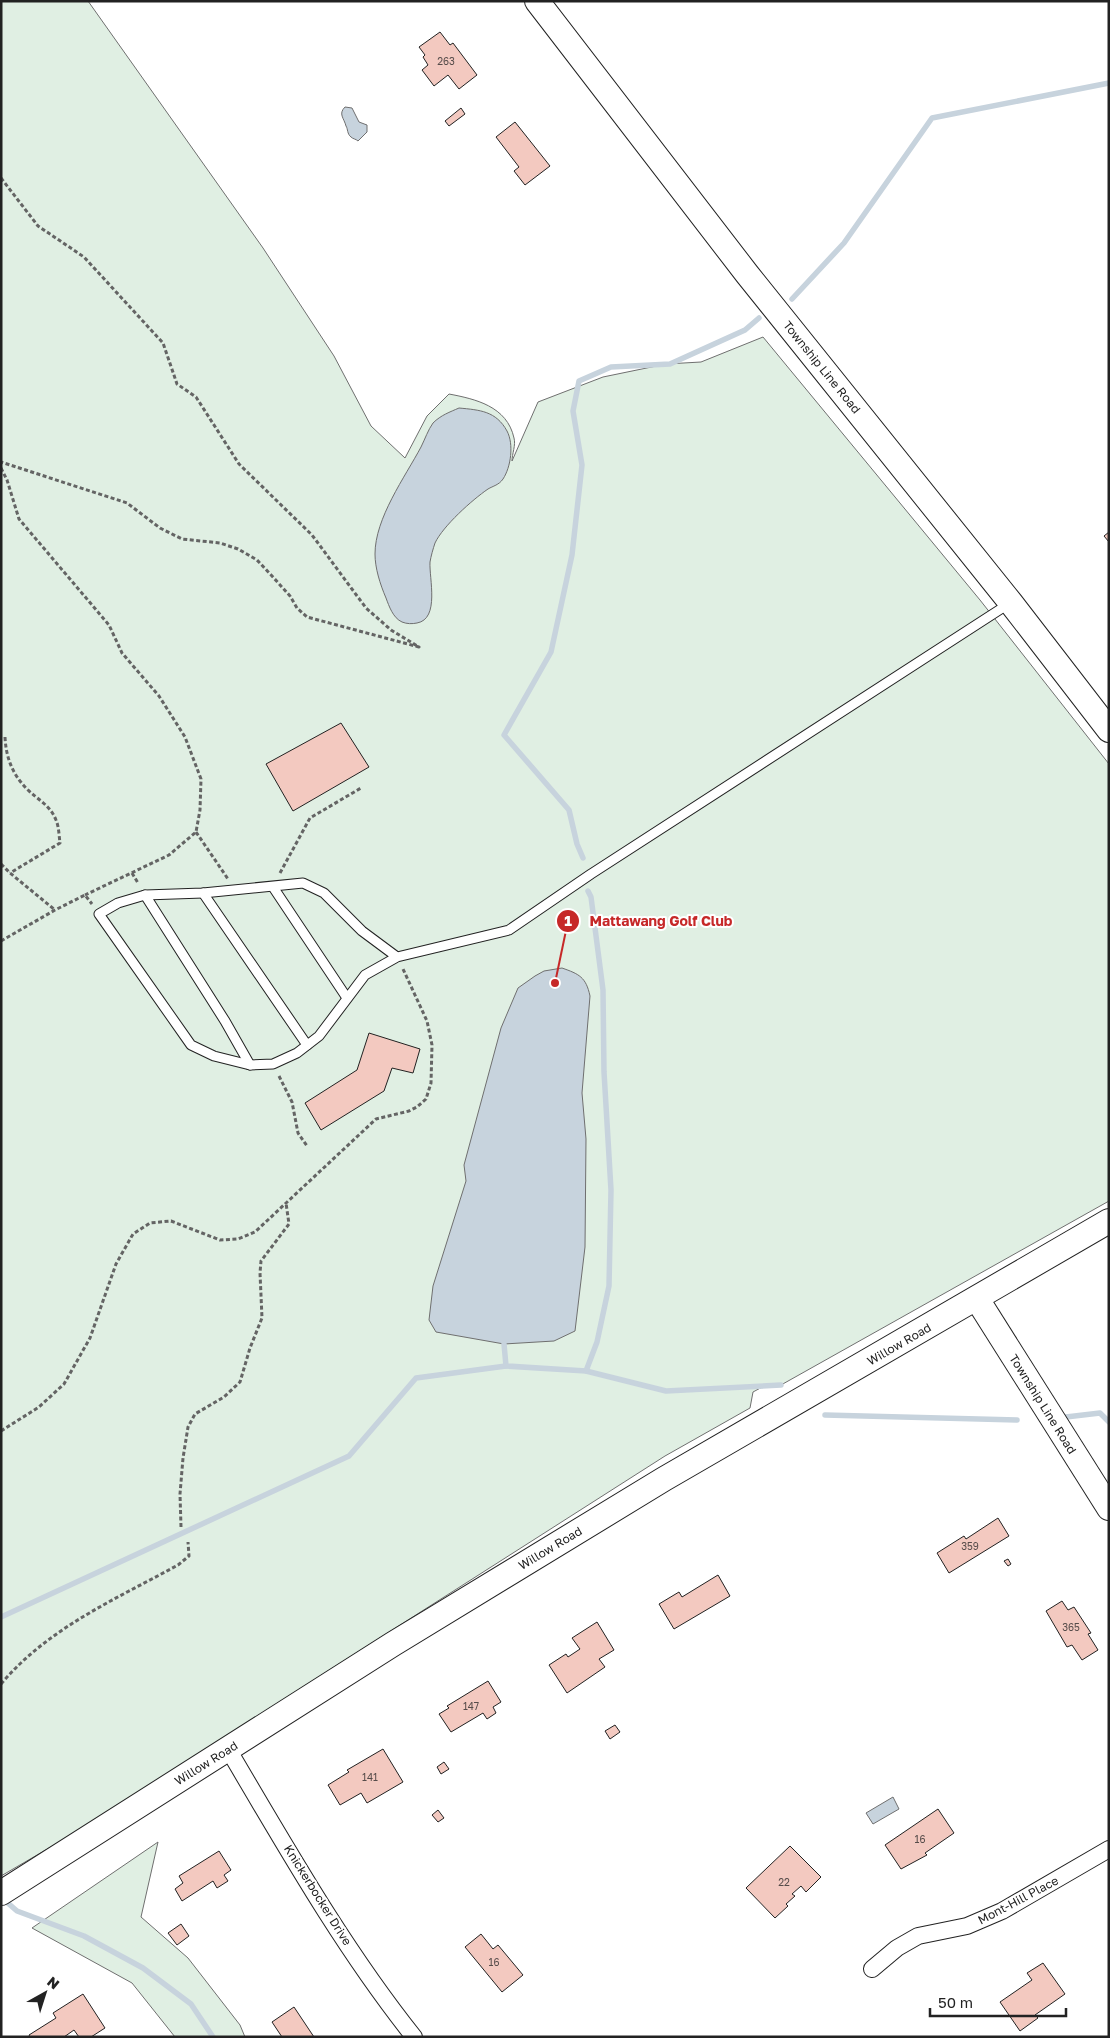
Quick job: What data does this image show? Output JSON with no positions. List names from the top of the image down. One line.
{"streets":{"street":["Township Line Road","Willow Road","Knickerbocker Drive","Mont-Hill Place"]},"crossings":[["Township Line Road","Willow Road"],["Willow Road","Knickerbocker Drive"]],"places":["Mattawang Golf Club"],"house_numbers":["263","359","365","147","141","16","22","16"],"scale_bar":"50 m","north":"top right"}
